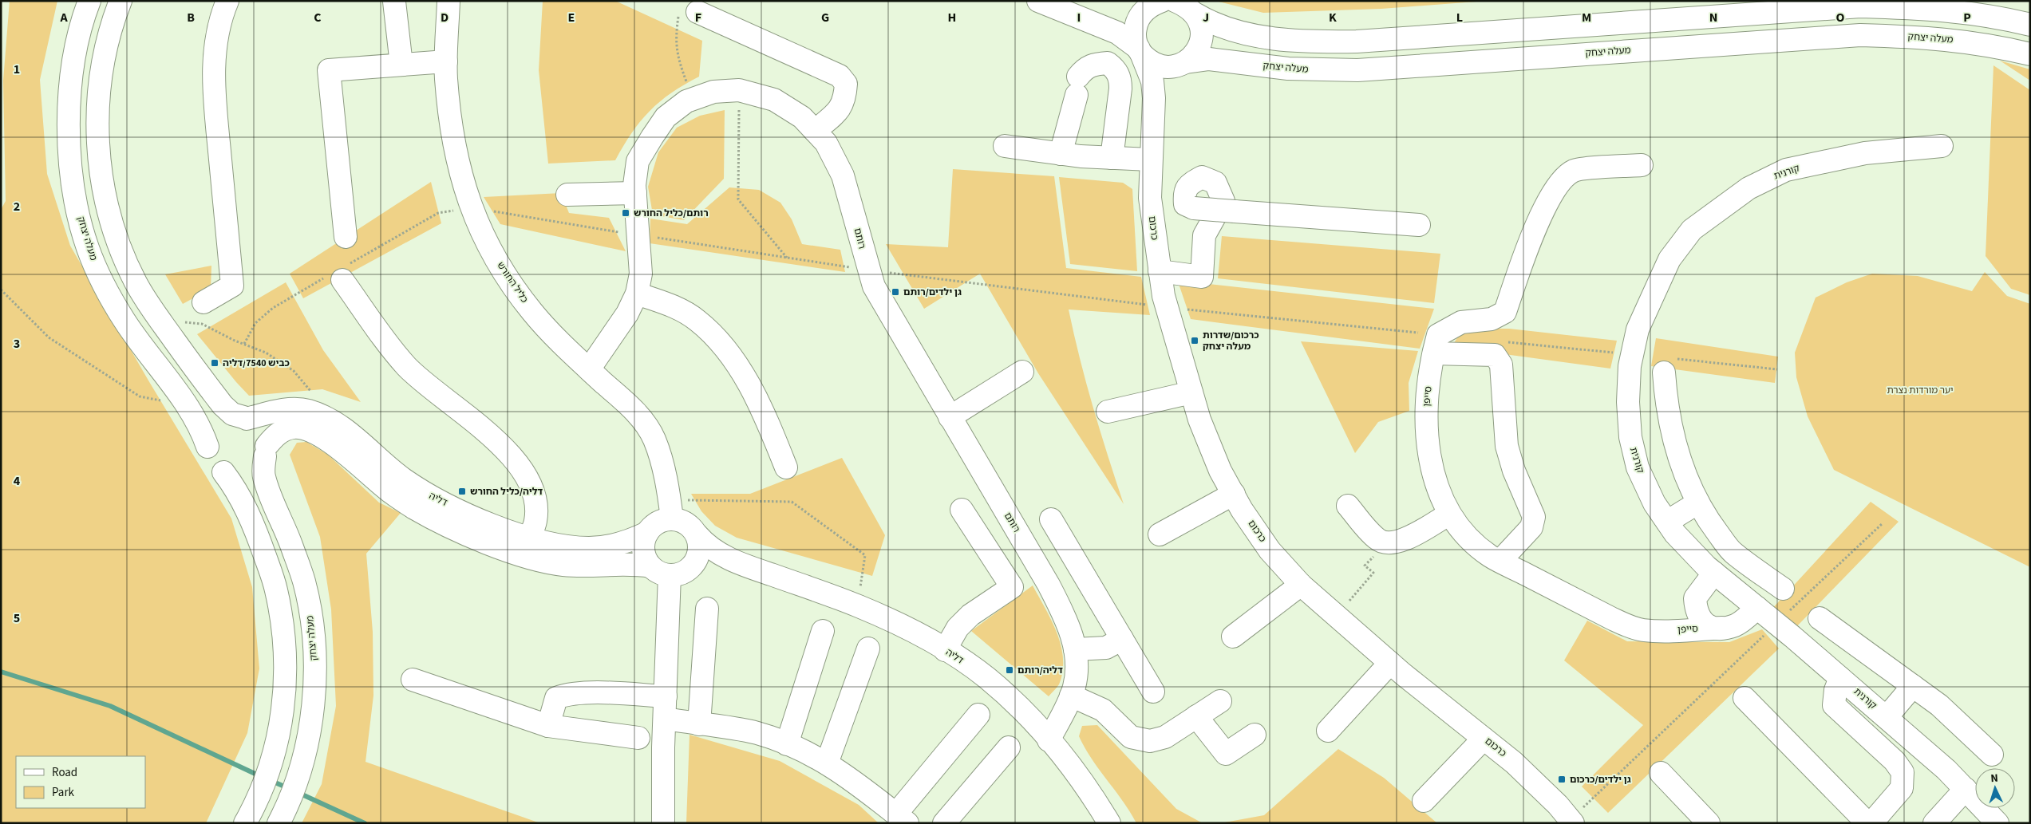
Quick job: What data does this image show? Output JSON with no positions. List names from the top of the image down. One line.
{"streets":{"street":["מעלה יצחק","קורנית","כרכום","רותם","כליל החורש","סייפן","דליה"]},"crossings":[["מעלה יצחק","כרכום"],["מעלה יצחק","דליה"],["קורנית","סייפן"],["רותם","כליל החורש"],["רותם","דליה"],["כליל החורש","דליה"]],"parks":["יער מורדות נצרת"],"places":{"transit":["רותם/כליל החורש","גן ילדים/רותם","כרכום/שדרות מעלה יצחק","כביש 7540/דליה","דליה/כליל החורש","דליה/רותם","גן ילדים/כרכום"]},"legend":["Road","Park"],"north":"top","grid":{"columns":["A","B","C","D","E","F","G","H","I","J","K","L","M","N","O","P"],"rows":["1","2","3","4","5"]}}
